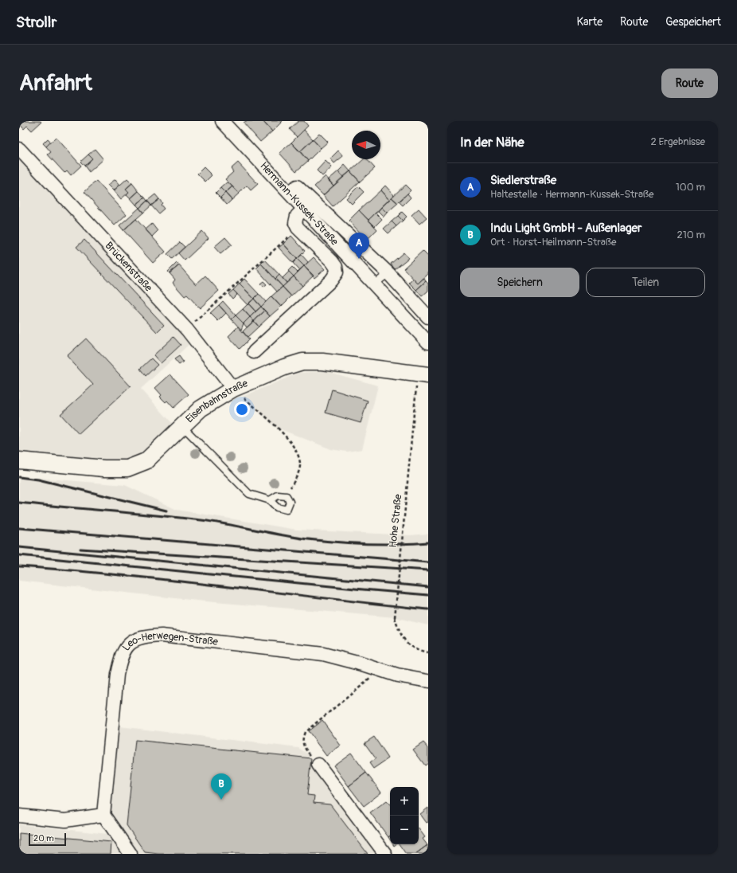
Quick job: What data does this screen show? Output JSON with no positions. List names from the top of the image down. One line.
{"streets":{"street":["Hermann-Kussek-Straße","Brückenstraße","Eisenbahnstraße","Leo-Herwegen-Straße"],"path":["Hohe Straße"]},"crossings":[["Brückenstraße","Eisenbahnstraße"],["Eisenbahnstraße","Hohe Straße"]],"scale_bar":"20 m","north":"left","page":{"header":"Strollr","nav":["Karte","Route","Gespeichert"],"buttons":["Route",["Speichern","Teilen"]],"title":"Anfahrt","heading":["In der Nähe","2 Ergebnisse"],"list":[{"mark":"A","name":"Siedlerstraße","note":"Haltestelle · Hermann-Kussek-Straße","value":"100 m"},{"mark":"B","name":"Indu Light GmbH - Außenlager","note":"Ort · Horst-Heilmann-Straße","value":"210 m"}],"pins":["A","B"],"map_buttons":["+","−"],"scale":"20 m"}}
